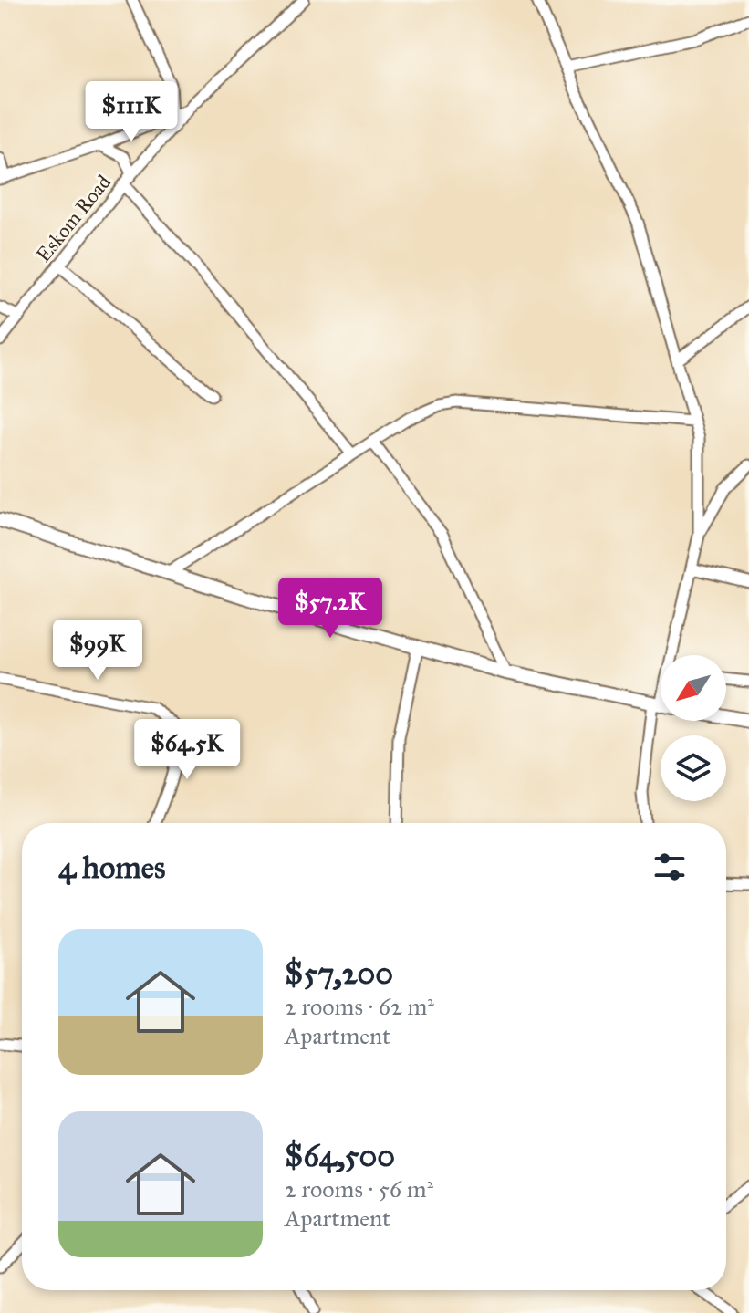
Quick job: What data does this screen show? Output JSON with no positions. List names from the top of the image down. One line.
{"streets":{"street":["Eskom Road"]},"north":"bottom left","page":{"price":["$111K","$57.2K","$99K","$64.5K"],"heading":"4 homes","list":[{"name":"$57,200","note":"2 rooms · 62 m² · Apartment"},{"name":"$64,500","note":"2 rooms · 56 m² · Apartment"}]}}
